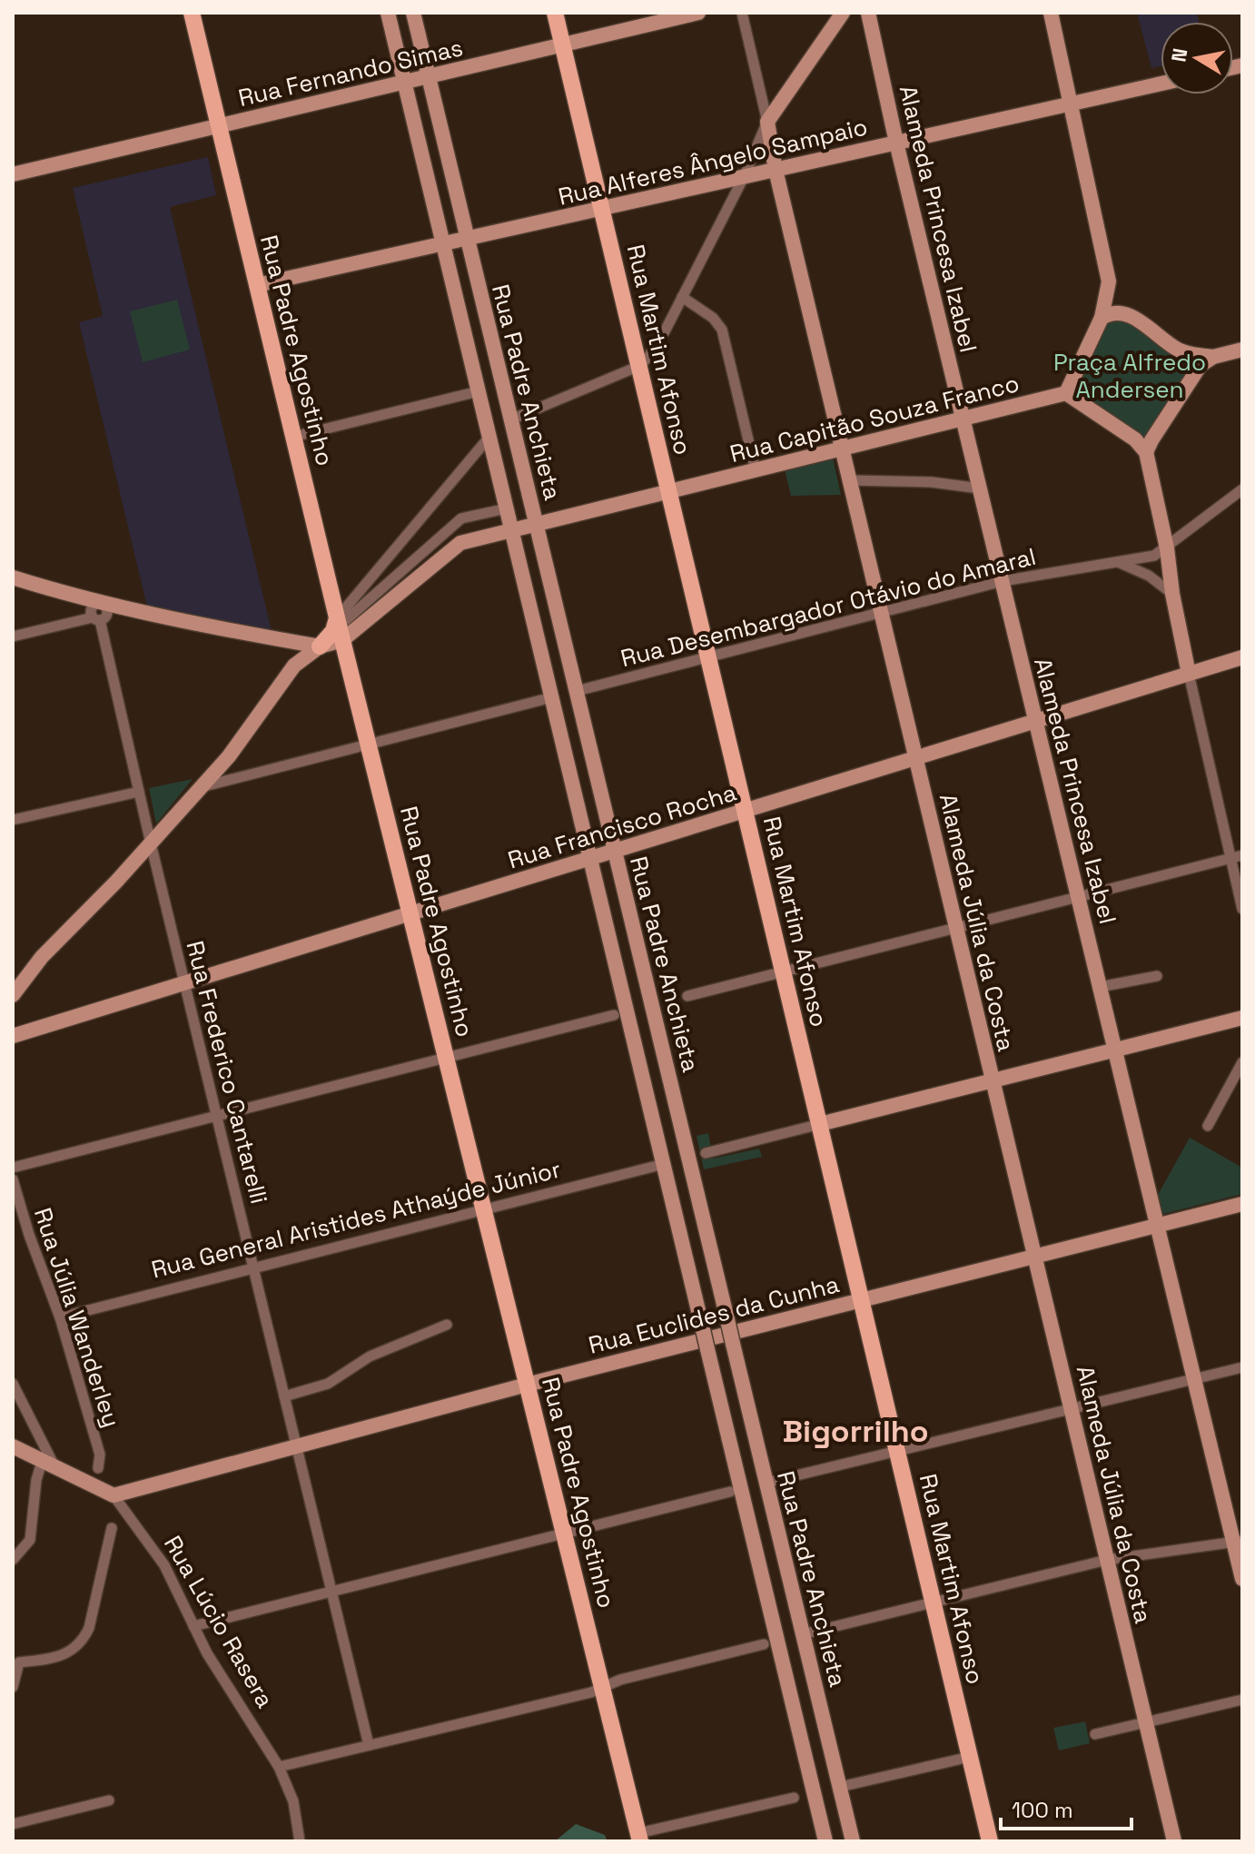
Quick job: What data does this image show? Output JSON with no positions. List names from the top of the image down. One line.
{"streets":{"main road":["Rua Martim Afonso","Rua Padre Agostinho"],"street":["Rua Fernando Simas","Rua Alferes Ângelo Sampaio","Alameda Princesa Izabel","Rua Padre Anchieta","Rua Capitão Souza Franco","Rua Desembargador Otávio do Amaral","Rua Francisco Rocha","Alameda Júlia da Costa","Rua Frederico Cantarelli","Rua General Aristides Athaýde Júnior","Rua Euclides da Cunha","Rua Júlia Wanderley","Rua Lúcio Rasera"]},"crossings":[["Rua Fernando Simas","Rua Martim Afonso"],["Rua Fernando Simas","Rua Padre Agostinho"],["Rua Fernando Simas","Rua Padre Anchieta"],["Rua Alferes Ângelo Sampaio","Alameda Princesa Izabel"],["Rua Alferes Ângelo Sampaio","Rua Martim Afonso"],["Rua Alferes Ângelo Sampaio","Rua Padre Agostinho"],["Rua Alferes Ângelo Sampaio","Rua Padre Anchieta"],["Rua Alferes Ângelo Sampaio","Alameda Júlia da Costa"],["Alameda Princesa Izabel","Rua Capitão Souza Franco"],["Alameda Princesa Izabel","Rua Desembargador Otávio do Amaral"],["Alameda Princesa Izabel","Rua Francisco Rocha"],["Alameda Princesa Izabel","Rua Euclides da Cunha"],["Rua Martim Afonso","Rua Capitão Souza Franco"],["Rua Martim Afonso","Rua Desembargador Otávio do Amaral"],["Rua Martim Afonso","Rua Francisco Rocha"],["Rua Martim Afonso","Rua Euclides da Cunha"],["Rua Padre Agostinho","Rua Capitão Souza Franco"],["Rua Padre Agostinho","Rua Francisco Rocha"],["Rua Padre Agostinho","Rua General Aristides Athaýde Júnior"],["Rua Padre Agostinho","Rua Euclides da Cunha"],["Rua Padre Anchieta","Rua Capitão Souza Franco"],["Rua Padre Anchieta","Rua Desembargador Otávio do Amaral"],["Rua Padre Anchieta","Rua Francisco Rocha"],["Rua Padre Anchieta","Rua General Aristides Athaýde Júnior"],["Rua Capitão Souza Franco","Alameda Júlia da Costa"],["Rua Desembargador Otávio do Amaral","Alameda Júlia da Costa"],["Rua Francisco Rocha","Alameda Júlia da Costa"],["Rua Francisco Rocha","Rua Frederico Cantarelli"],["Alameda Júlia da Costa","Rua Euclides da Cunha"],["Rua Frederico Cantarelli","Rua General Aristides Athaýde Júnior"],["Rua Frederico Cantarelli","Rua Euclides da Cunha"],["Rua General Aristides Athaýde Júnior","Rua Júlia Wanderley"],["Rua Euclides da Cunha","Rua Lúcio Rasera"]],"districts":["Bigorrilho"],"parks":["Praça Alfredo Andersen"],"scale_bar":"100 m","north":"left"}
